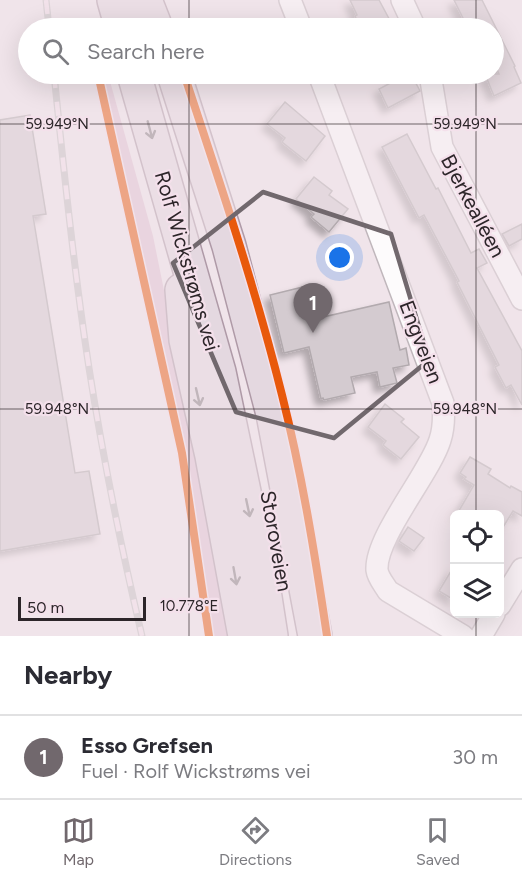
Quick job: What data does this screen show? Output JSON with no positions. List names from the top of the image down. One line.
{"streets":{"highway":["Rolf Wickstrøms vei","Storoveien"],"street":["Bjerkealléen","Engveien"]},"crossings":[["Rolf Wickstrøms vei","Storoveien"]],"scale_bar":"50 m","page":{"search":"Search here","pins":"1","scale":"50 m","heading":"Nearby","list":[{"mark":"1","name":"Esso Grefsen","note":"Fuel · Rolf Wickstrøms vei","value":"30 m"}],"nav":["Map","Directions","Saved"]},"coordinates":["59.949°N","59.948°N","10.778°E"]}
